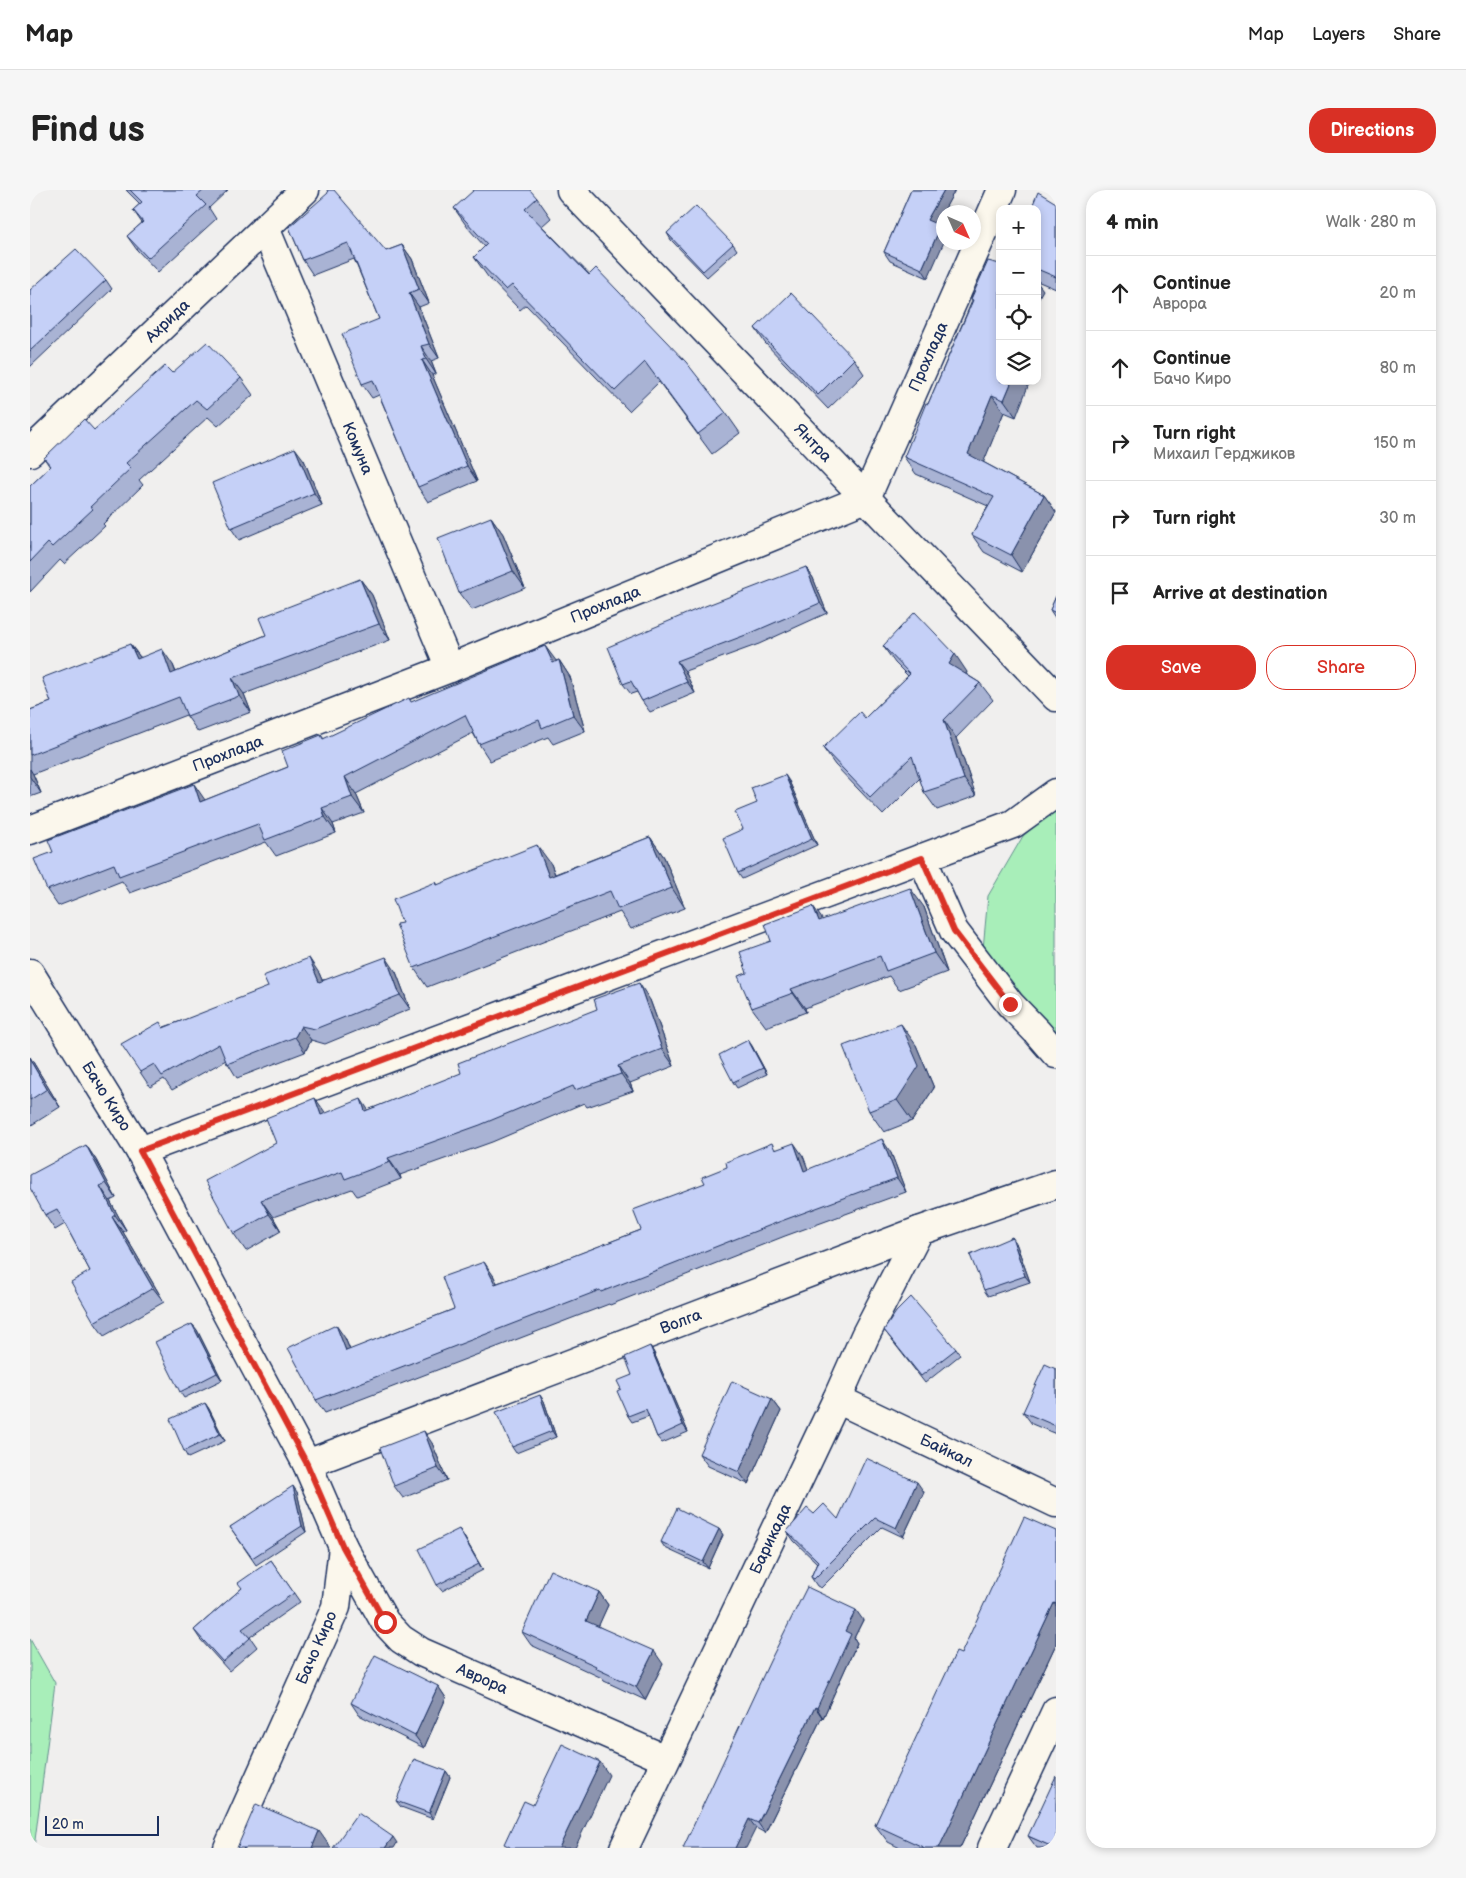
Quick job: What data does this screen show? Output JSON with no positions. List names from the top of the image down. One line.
{"streets":{"street":["Ахрида","Прохлада","Янтра","Комуна","Бачо Киро","Волга","Байкал","Барикада","Аврора"]},"crossings":[["Ахрида","Комуна"],["Прохлада","Янтра"],["Прохлада","Комуна"],["Бачо Киро","Волга"],["Бачо Киро","Аврора"],["Волга","Барикада"],["Байкал","Барикада"],["Барикада","Аврора"]],"scale_bar":"20 m","north":"bottom right","page":{"header":"Map","nav":["Map","Layers","Share"],"buttons":["Directions",["Save","Share"]],"title":"Find us","heading":["4 min","Walk · 280 m"],"map_buttons":["+","−"],"list":[["Continue","Аврора","20 m"],["Continue","Бачо Киро","80 m"],["Turn right","Михаил Герджиков","150 m"],["Turn right","30 m"],"Arrive at destination"],"scale":"20 m"}}
